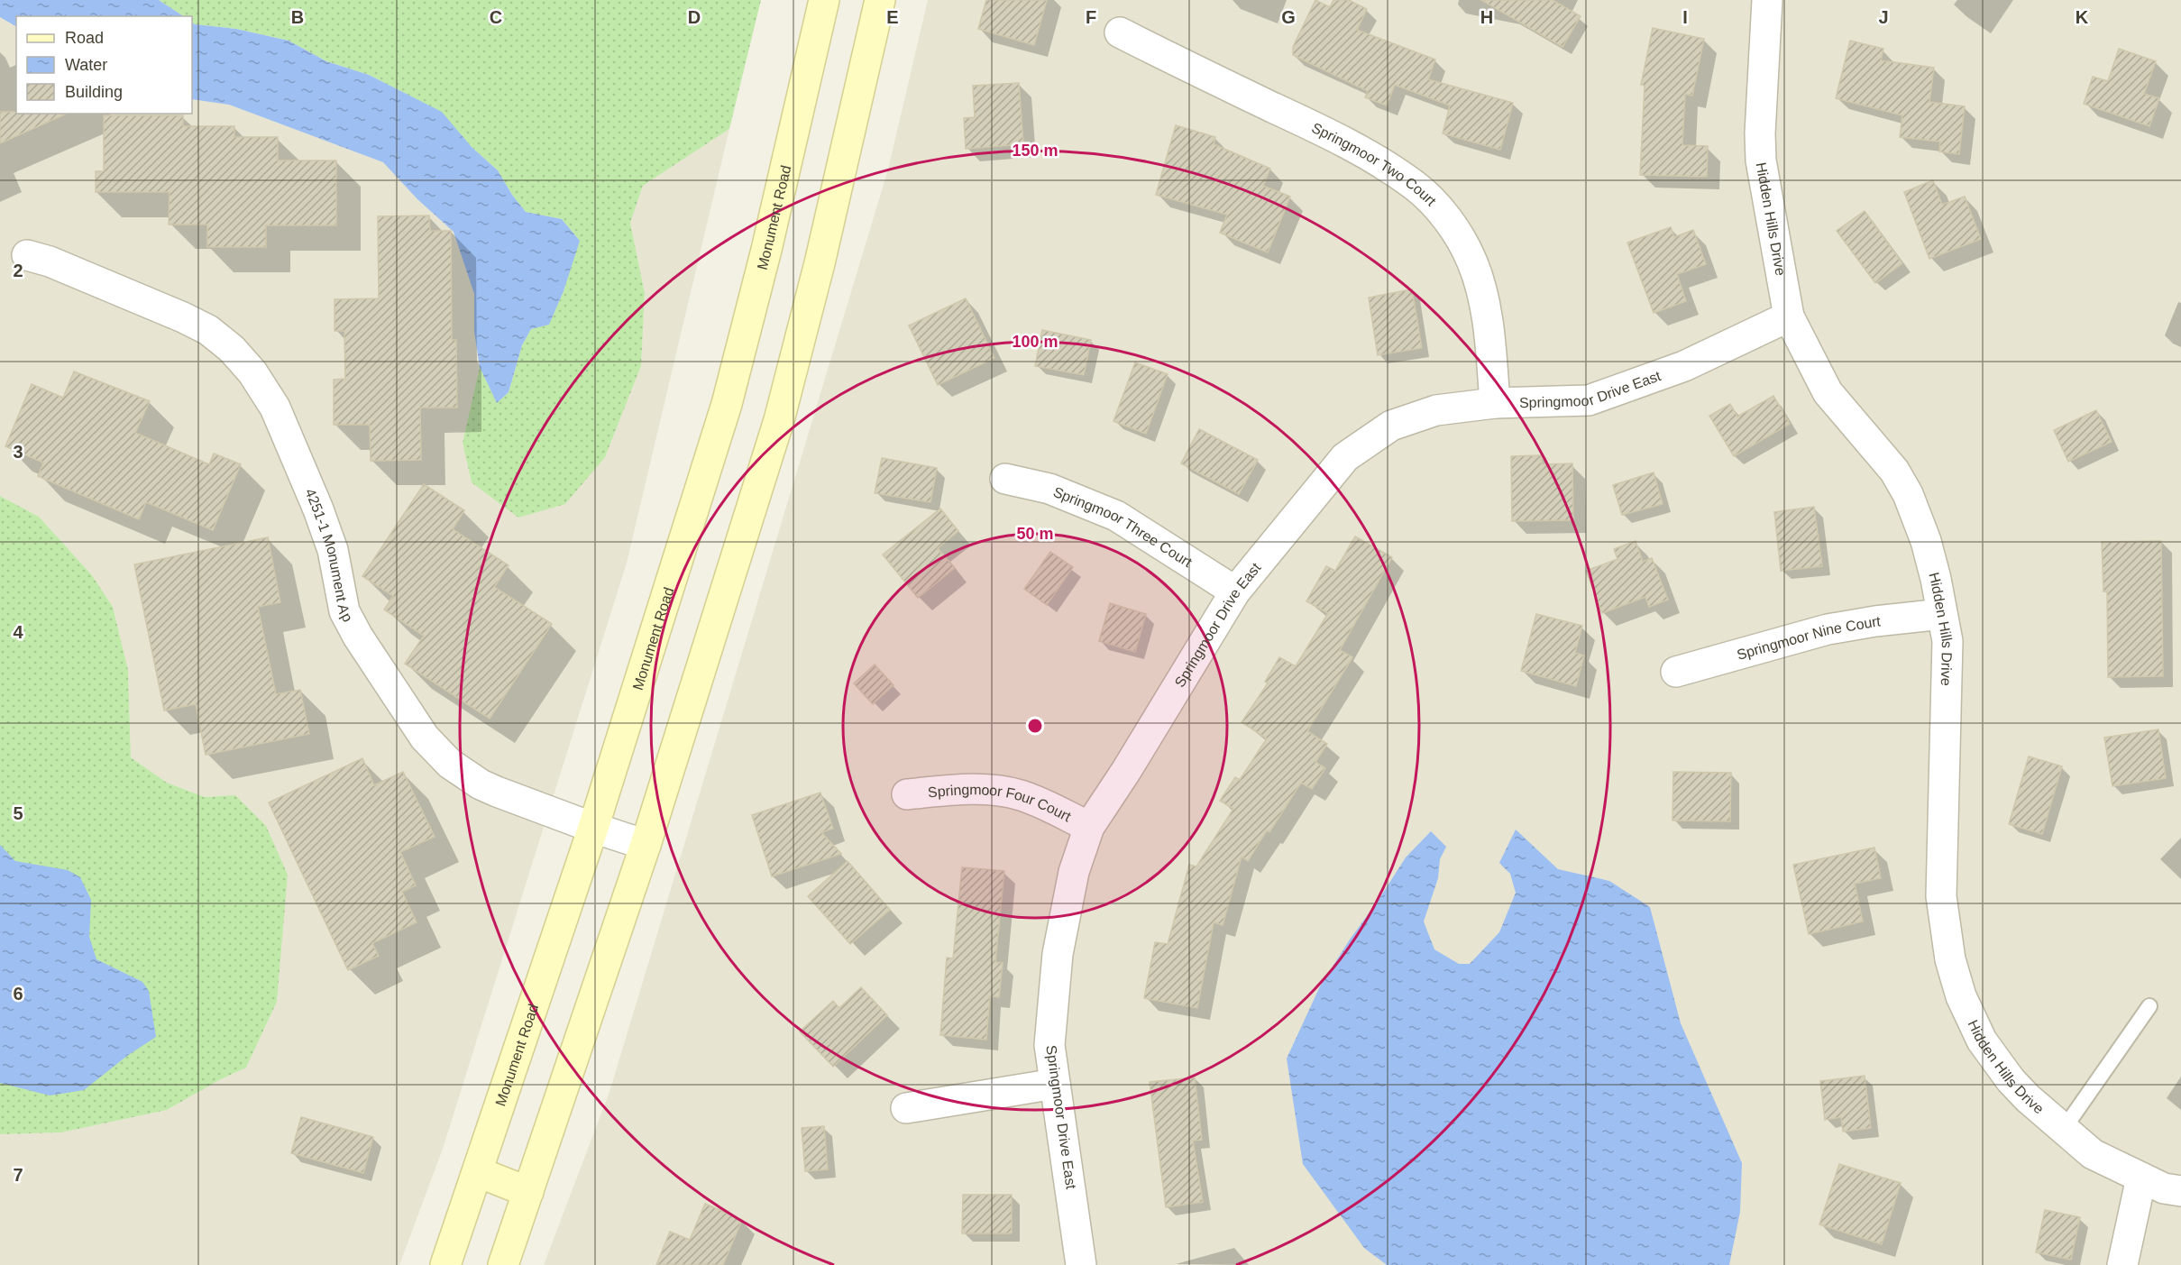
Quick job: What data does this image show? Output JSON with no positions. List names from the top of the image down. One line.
{"streets":{"street":["Springmoor Two Court","Monument Road","Hidden Hills Drive","Springmoor Drive East","Springmoor Three Court","4251-1 Monument Ap","Springmoor Nine Court","Springmoor Four Court"]},"crossings":[["Springmoor Two Court","Springmoor Drive East"],["Monument Road","4251-1 Monument Ap"],["Hidden Hills Drive","Springmoor Drive East"],["Hidden Hills Drive","Springmoor Nine Court"],["Springmoor Drive East","Springmoor Three Court"],["Springmoor Drive East","Springmoor Four Court"]],"legend":["Road","Water","Building"],"grid":{"columns":["B","C","D","E","F","G","H","I","J","K"],"rows":["2","3","4","5","6","7"]},"rings":["150 m","100 m","50 m"]}
